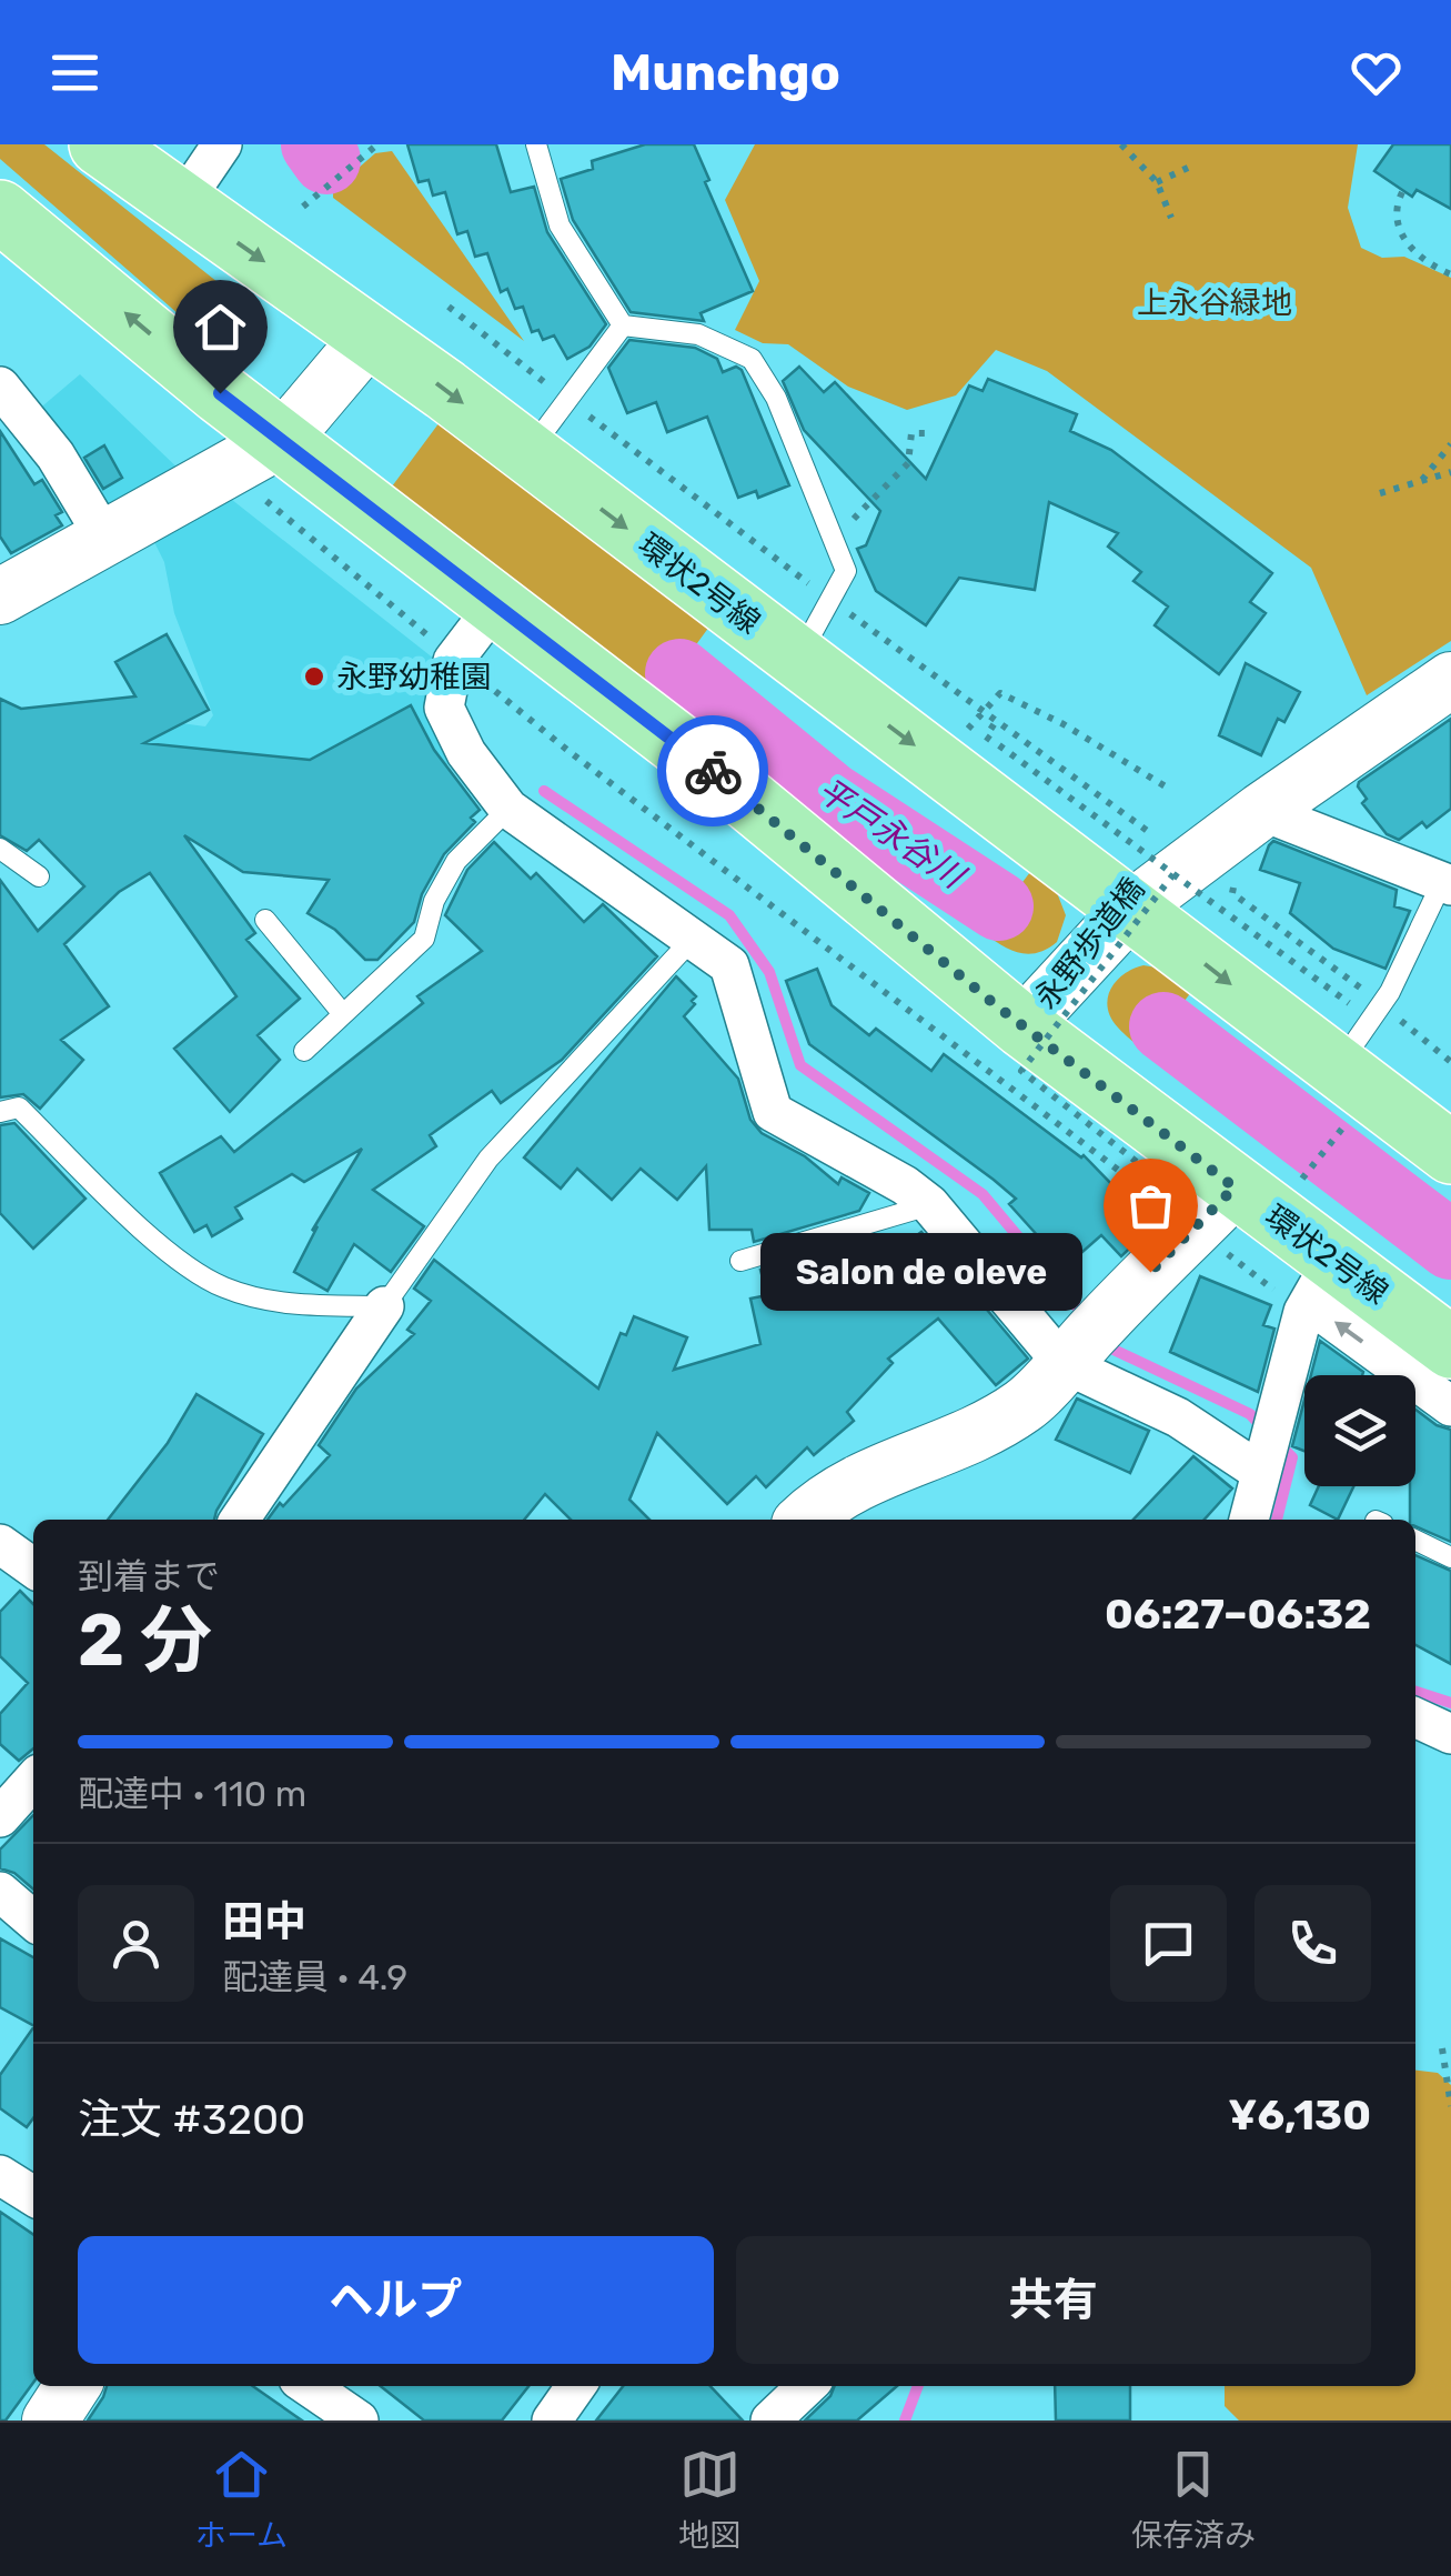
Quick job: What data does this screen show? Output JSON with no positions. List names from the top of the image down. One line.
{"streets":{"main road":["環状2号線"],"path":["永野歩道橋"]},"crossings":[["環状2号線","永野歩道橋"]],"water":["平戸永谷川"],"parks":["上永谷緑地"],"places":["永野幼稚園","Salon de oleve"],"page":{"header":"Munchgo","bubble":"Salon de oleve","heading":["2 分","到着まで","06:27–06:32"],"panel":["田中","配達員 · 4.9","注文 #3200","¥6,130"],"bar":"配達中 · 110 m","buttons":["ヘルプ","共有"],"tabs":["ホーム","地図","保存済み"]}}
